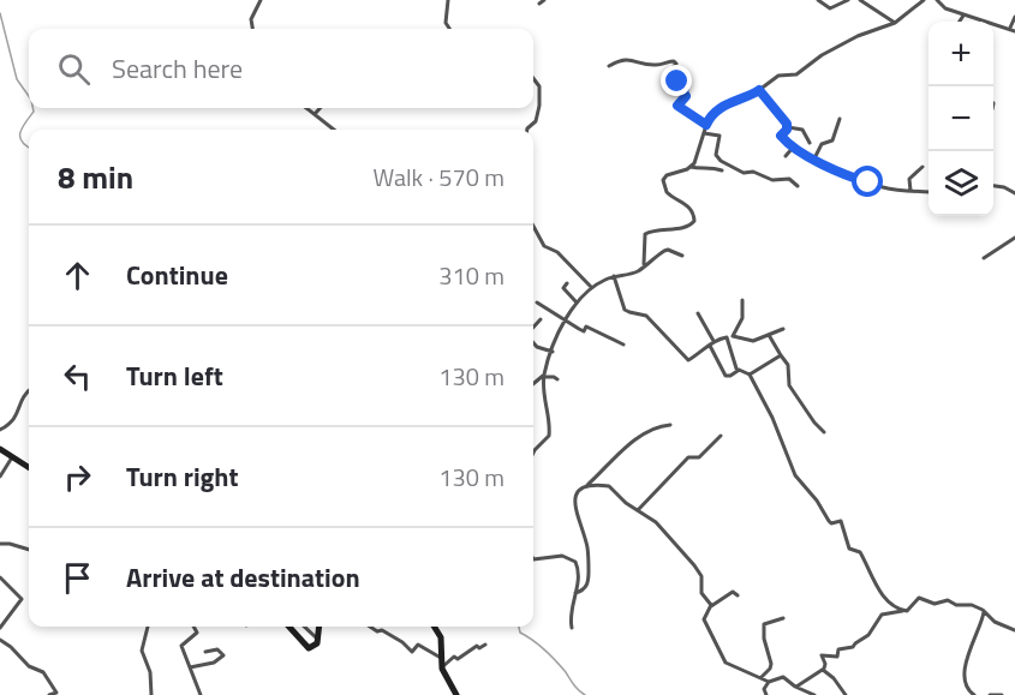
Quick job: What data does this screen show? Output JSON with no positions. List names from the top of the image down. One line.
{"page":{"map_buttons":["+","−"],"search":"Search here","heading":["8 min","Walk · 570 m"],"list":[["Continue","310 m"],["Turn left","130 m"],["Turn right","130 m"],"Arrive at destination"]}}
